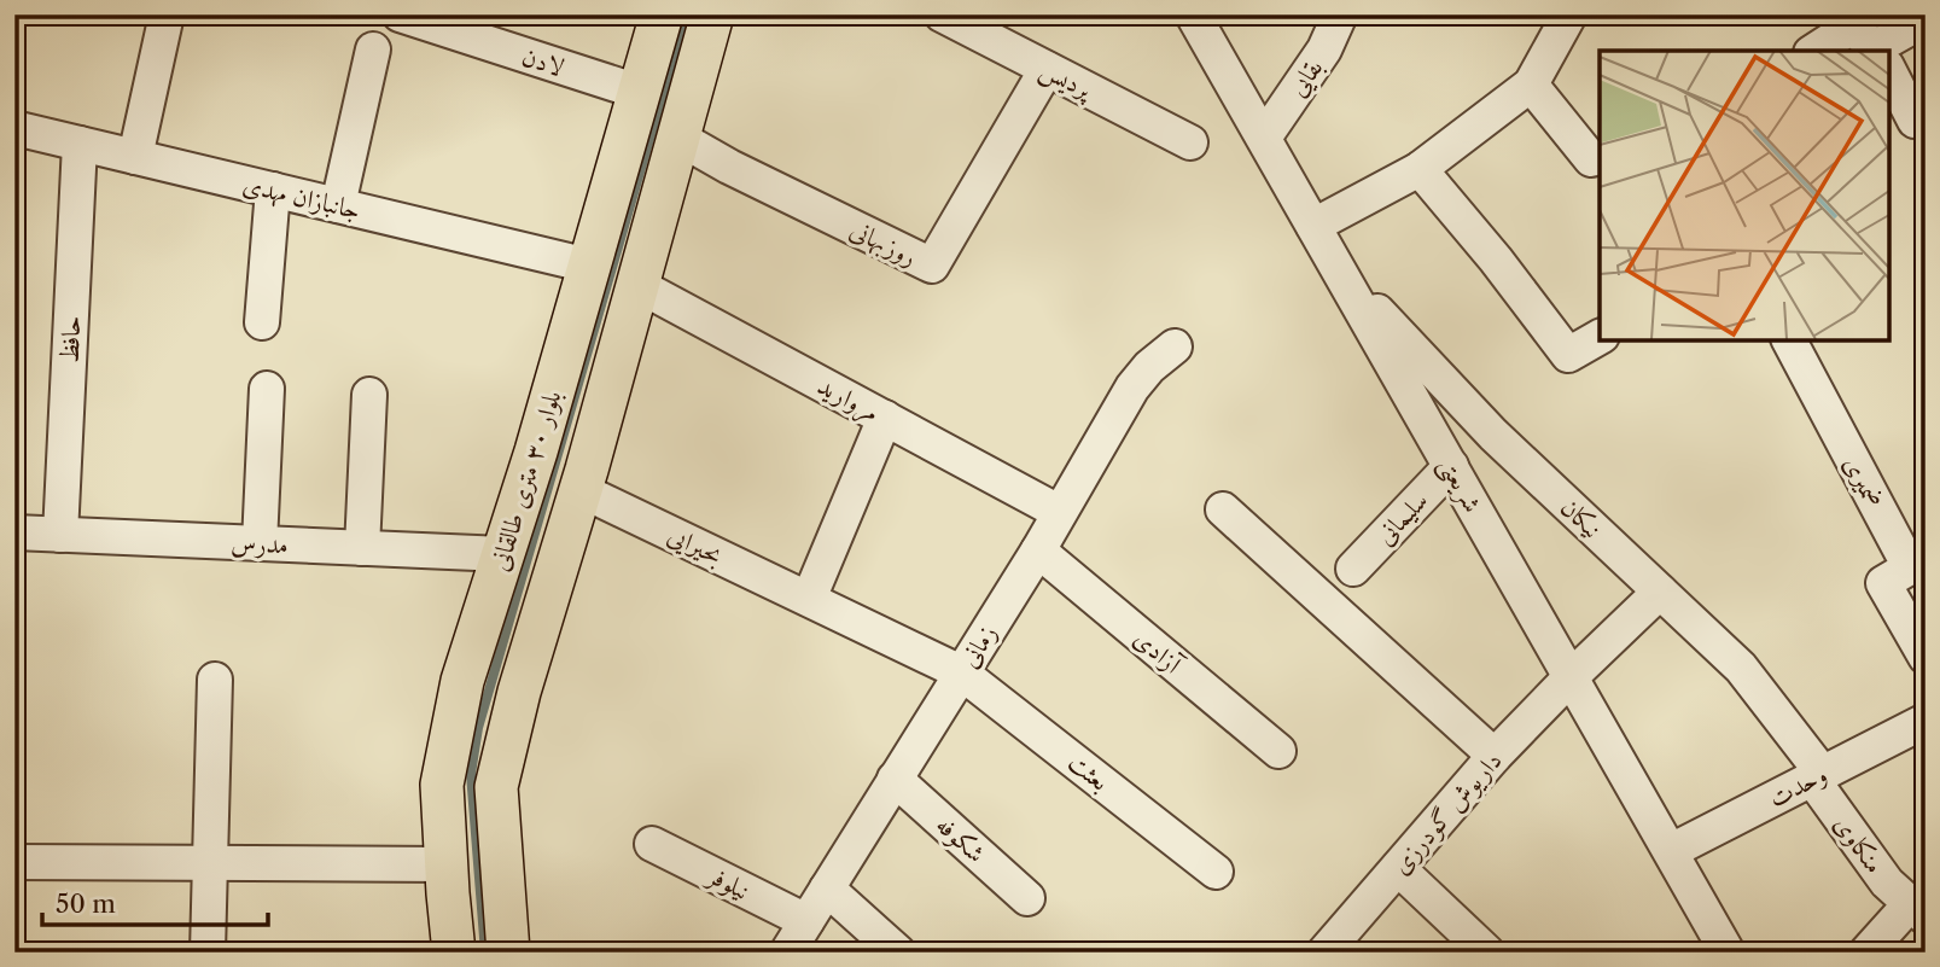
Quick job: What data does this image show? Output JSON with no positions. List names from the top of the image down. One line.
{"streets":{"main road":["بلوار ۳۰ متری طالقانی"],"street":["لادن","بقایی","پردیس","جانبازان مهدی","روزبهانی","حافظ","مروارید","ضمیری","شریعتی","سلیمانی","نیکان","مدرس","بحیرایی","زمانی","آزادی","بعثت","وحدت","داریوش گودرزی","شکوفه","منکاوی","نیلوفر"]},"crossings":[["لادن","بلوار ۳۰ متری طالقانی"],["بقایی","شریعتی"],["پردیس","روزبهانی"],["جانبازان مهدی","حافظ"],["جانبازان مهدی","بلوار ۳۰ متری طالقانی"],["حافظ","مدرس"],["مروارید","زمانی"],["بلوار ۳۰ متری طالقانی","مدرس"],["شریعتی","سلیمانی"],["شریعتی","نیکان"],["شریعتی","وحدت"],["شریعتی","داریوش گودرزی"],["نیکان","وحدت"],["نیکان","داریوش گودرزی"],["نیکان","منکاوی"],["بحیرایی","زمانی"],["بحیرایی","بعثت"],["زمانی","آزادی"],["زمانی","بعثت"],["زمانی","شکوفه"],["زمانی","نیلوفر"],["وحدت","منکاوی"]],"scale_bar":"50 m"}
